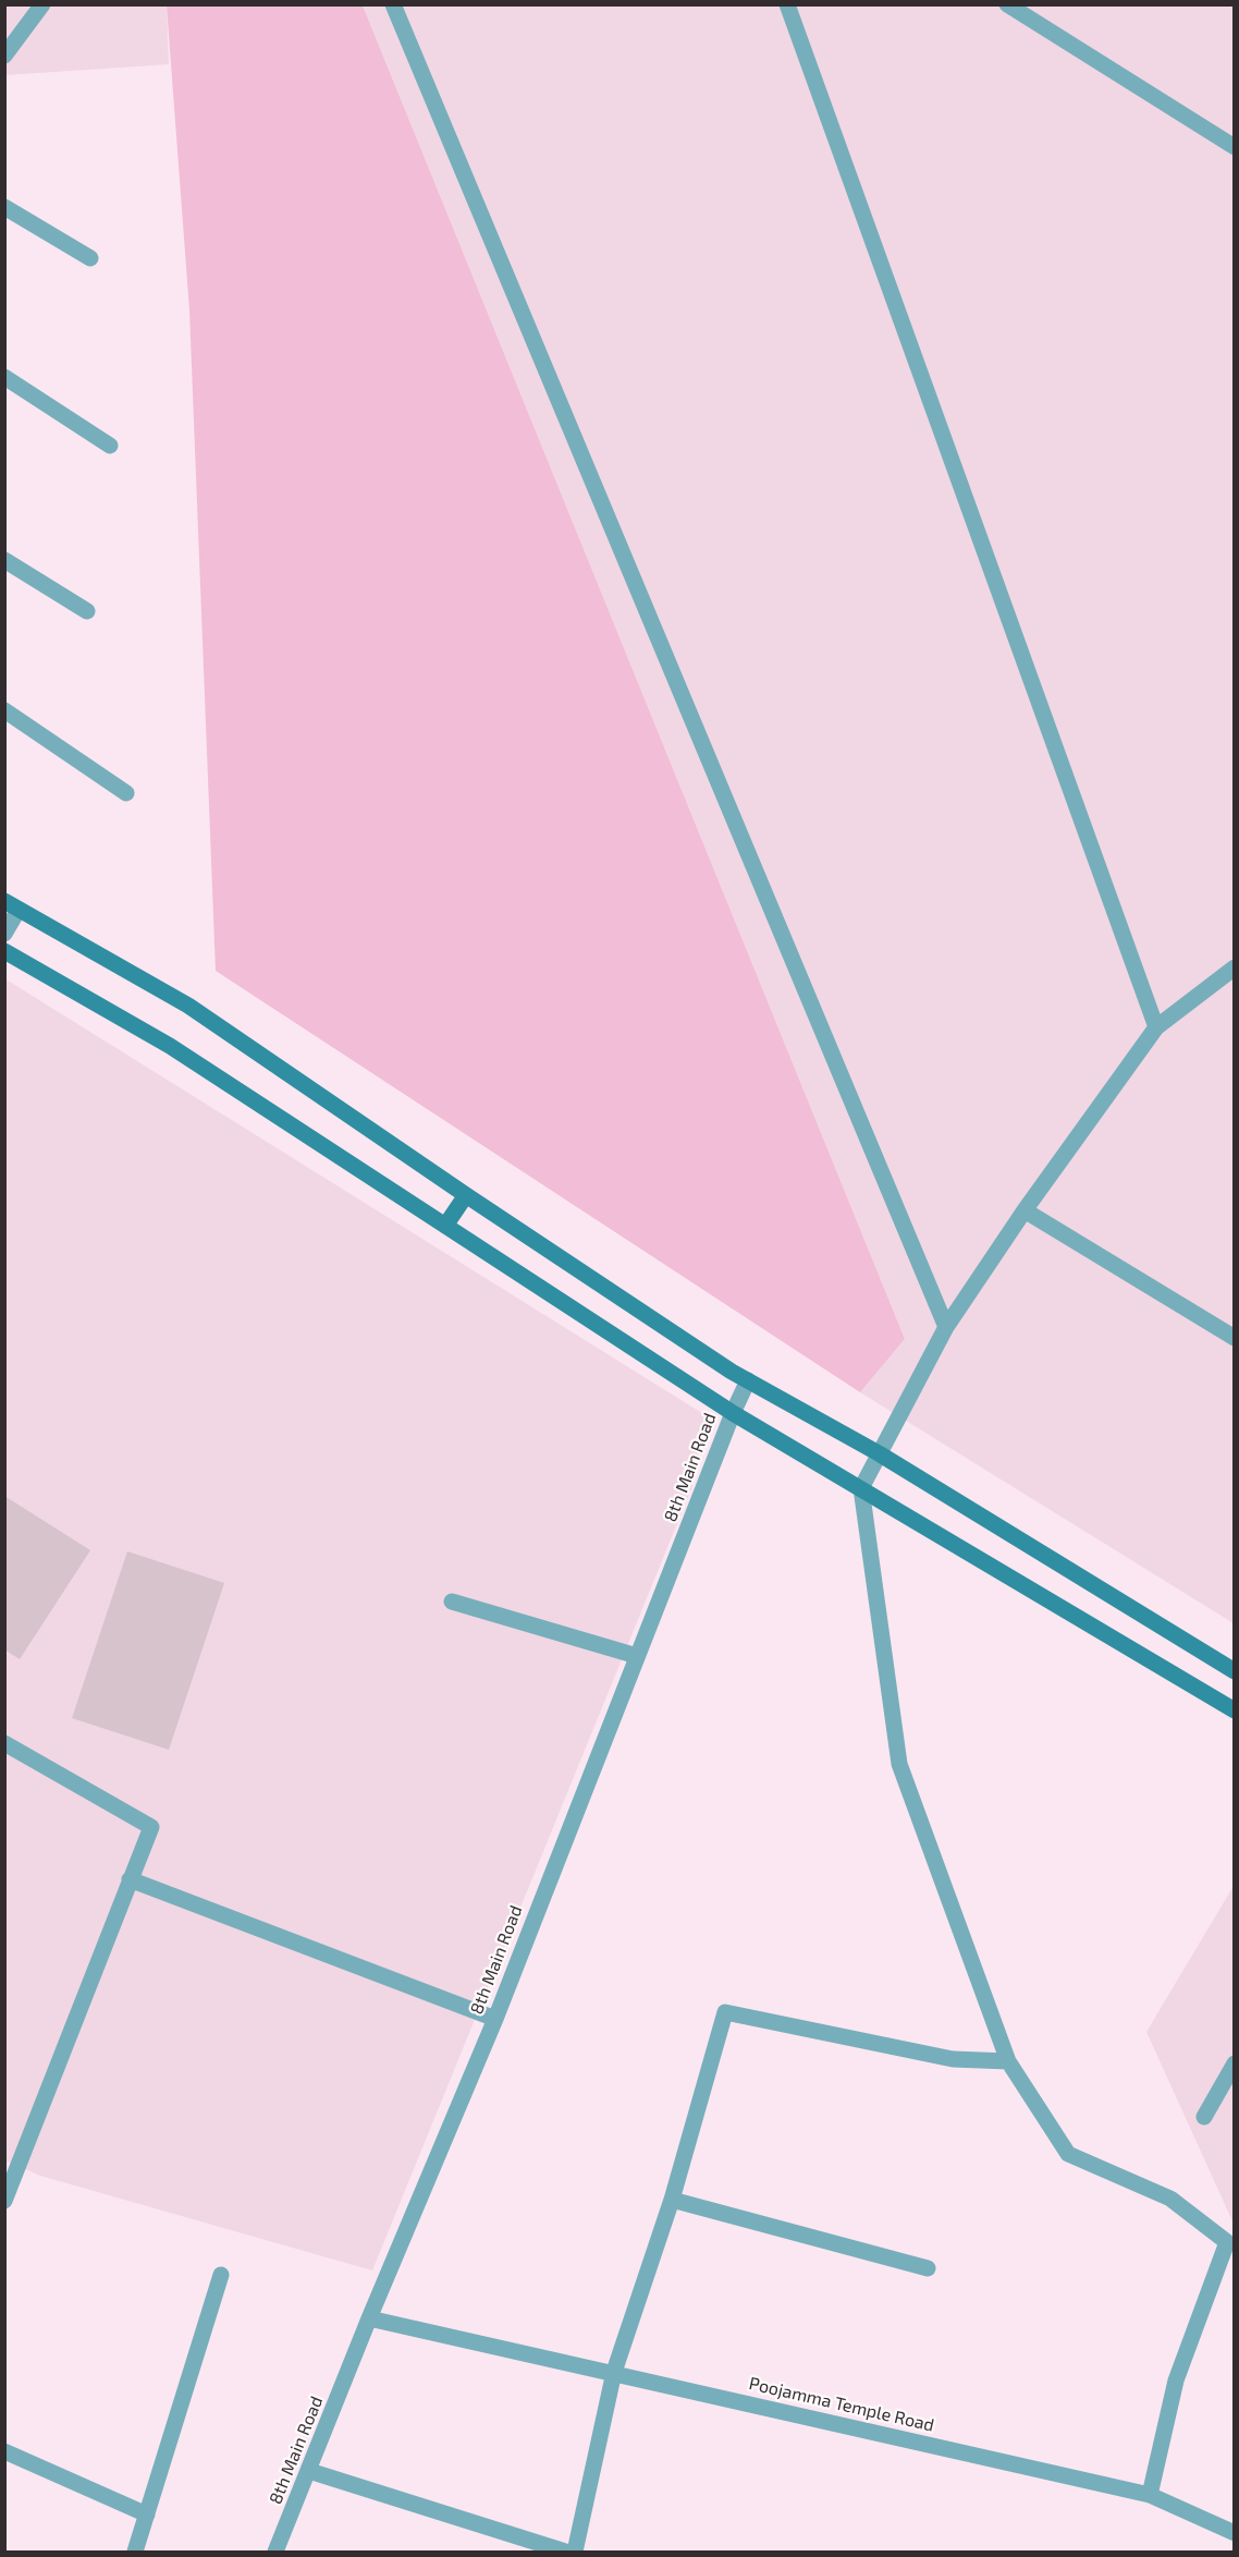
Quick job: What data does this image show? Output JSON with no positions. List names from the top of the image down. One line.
{"streets":{"street":["8th Main Road","Poojamma Temple Road"]},"crossings":[["8th Main Road","Poojamma Temple Road"]]}
